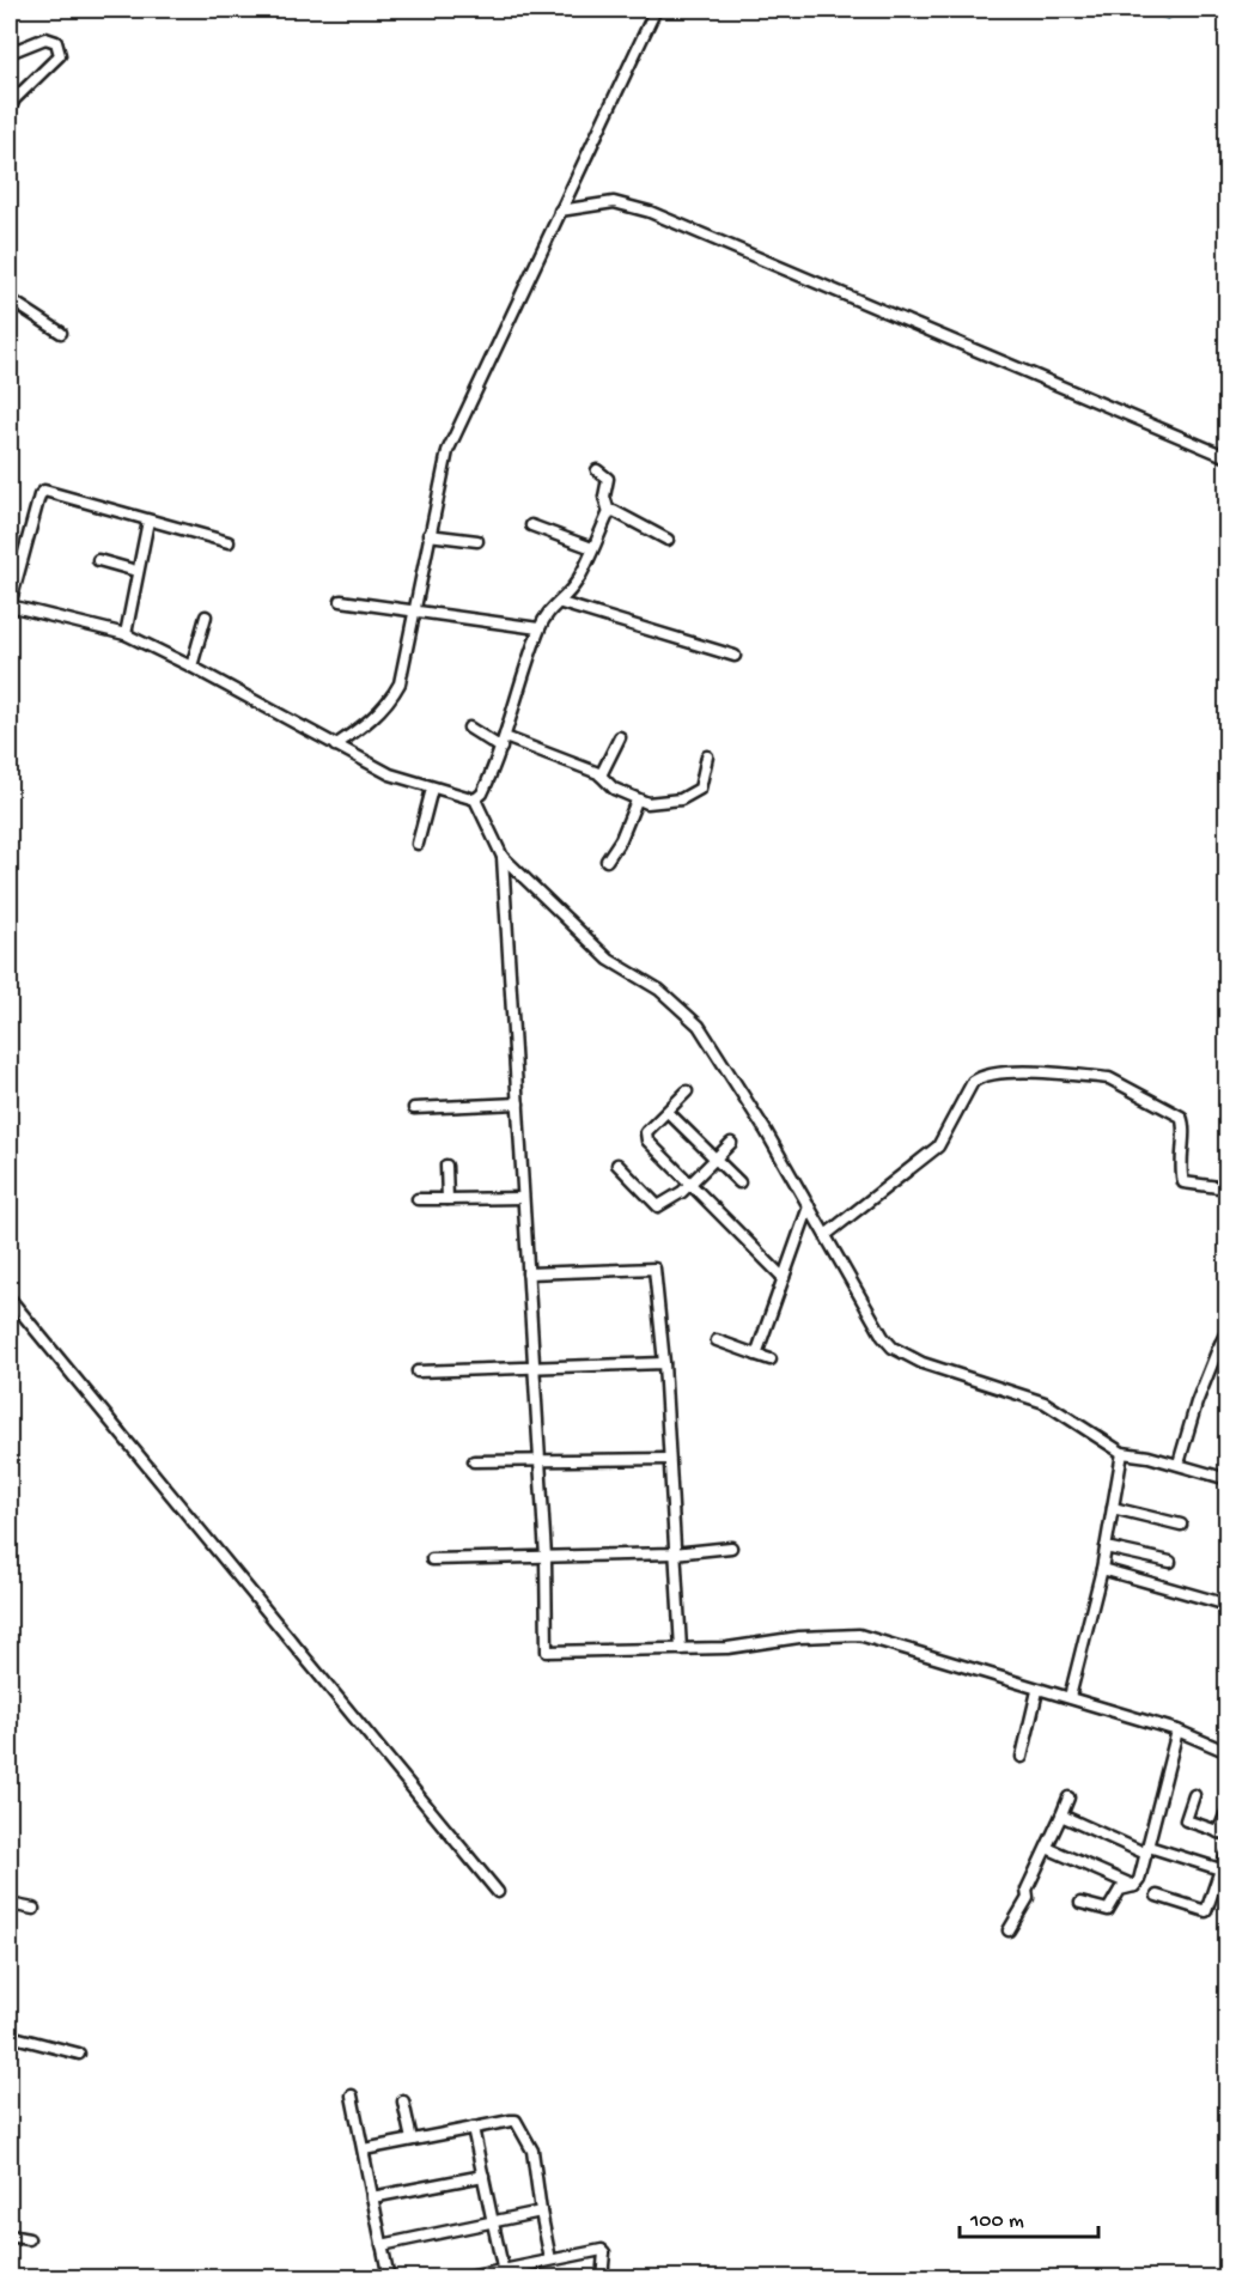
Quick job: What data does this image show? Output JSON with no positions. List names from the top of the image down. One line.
{"scale_bar":"100 m"}
